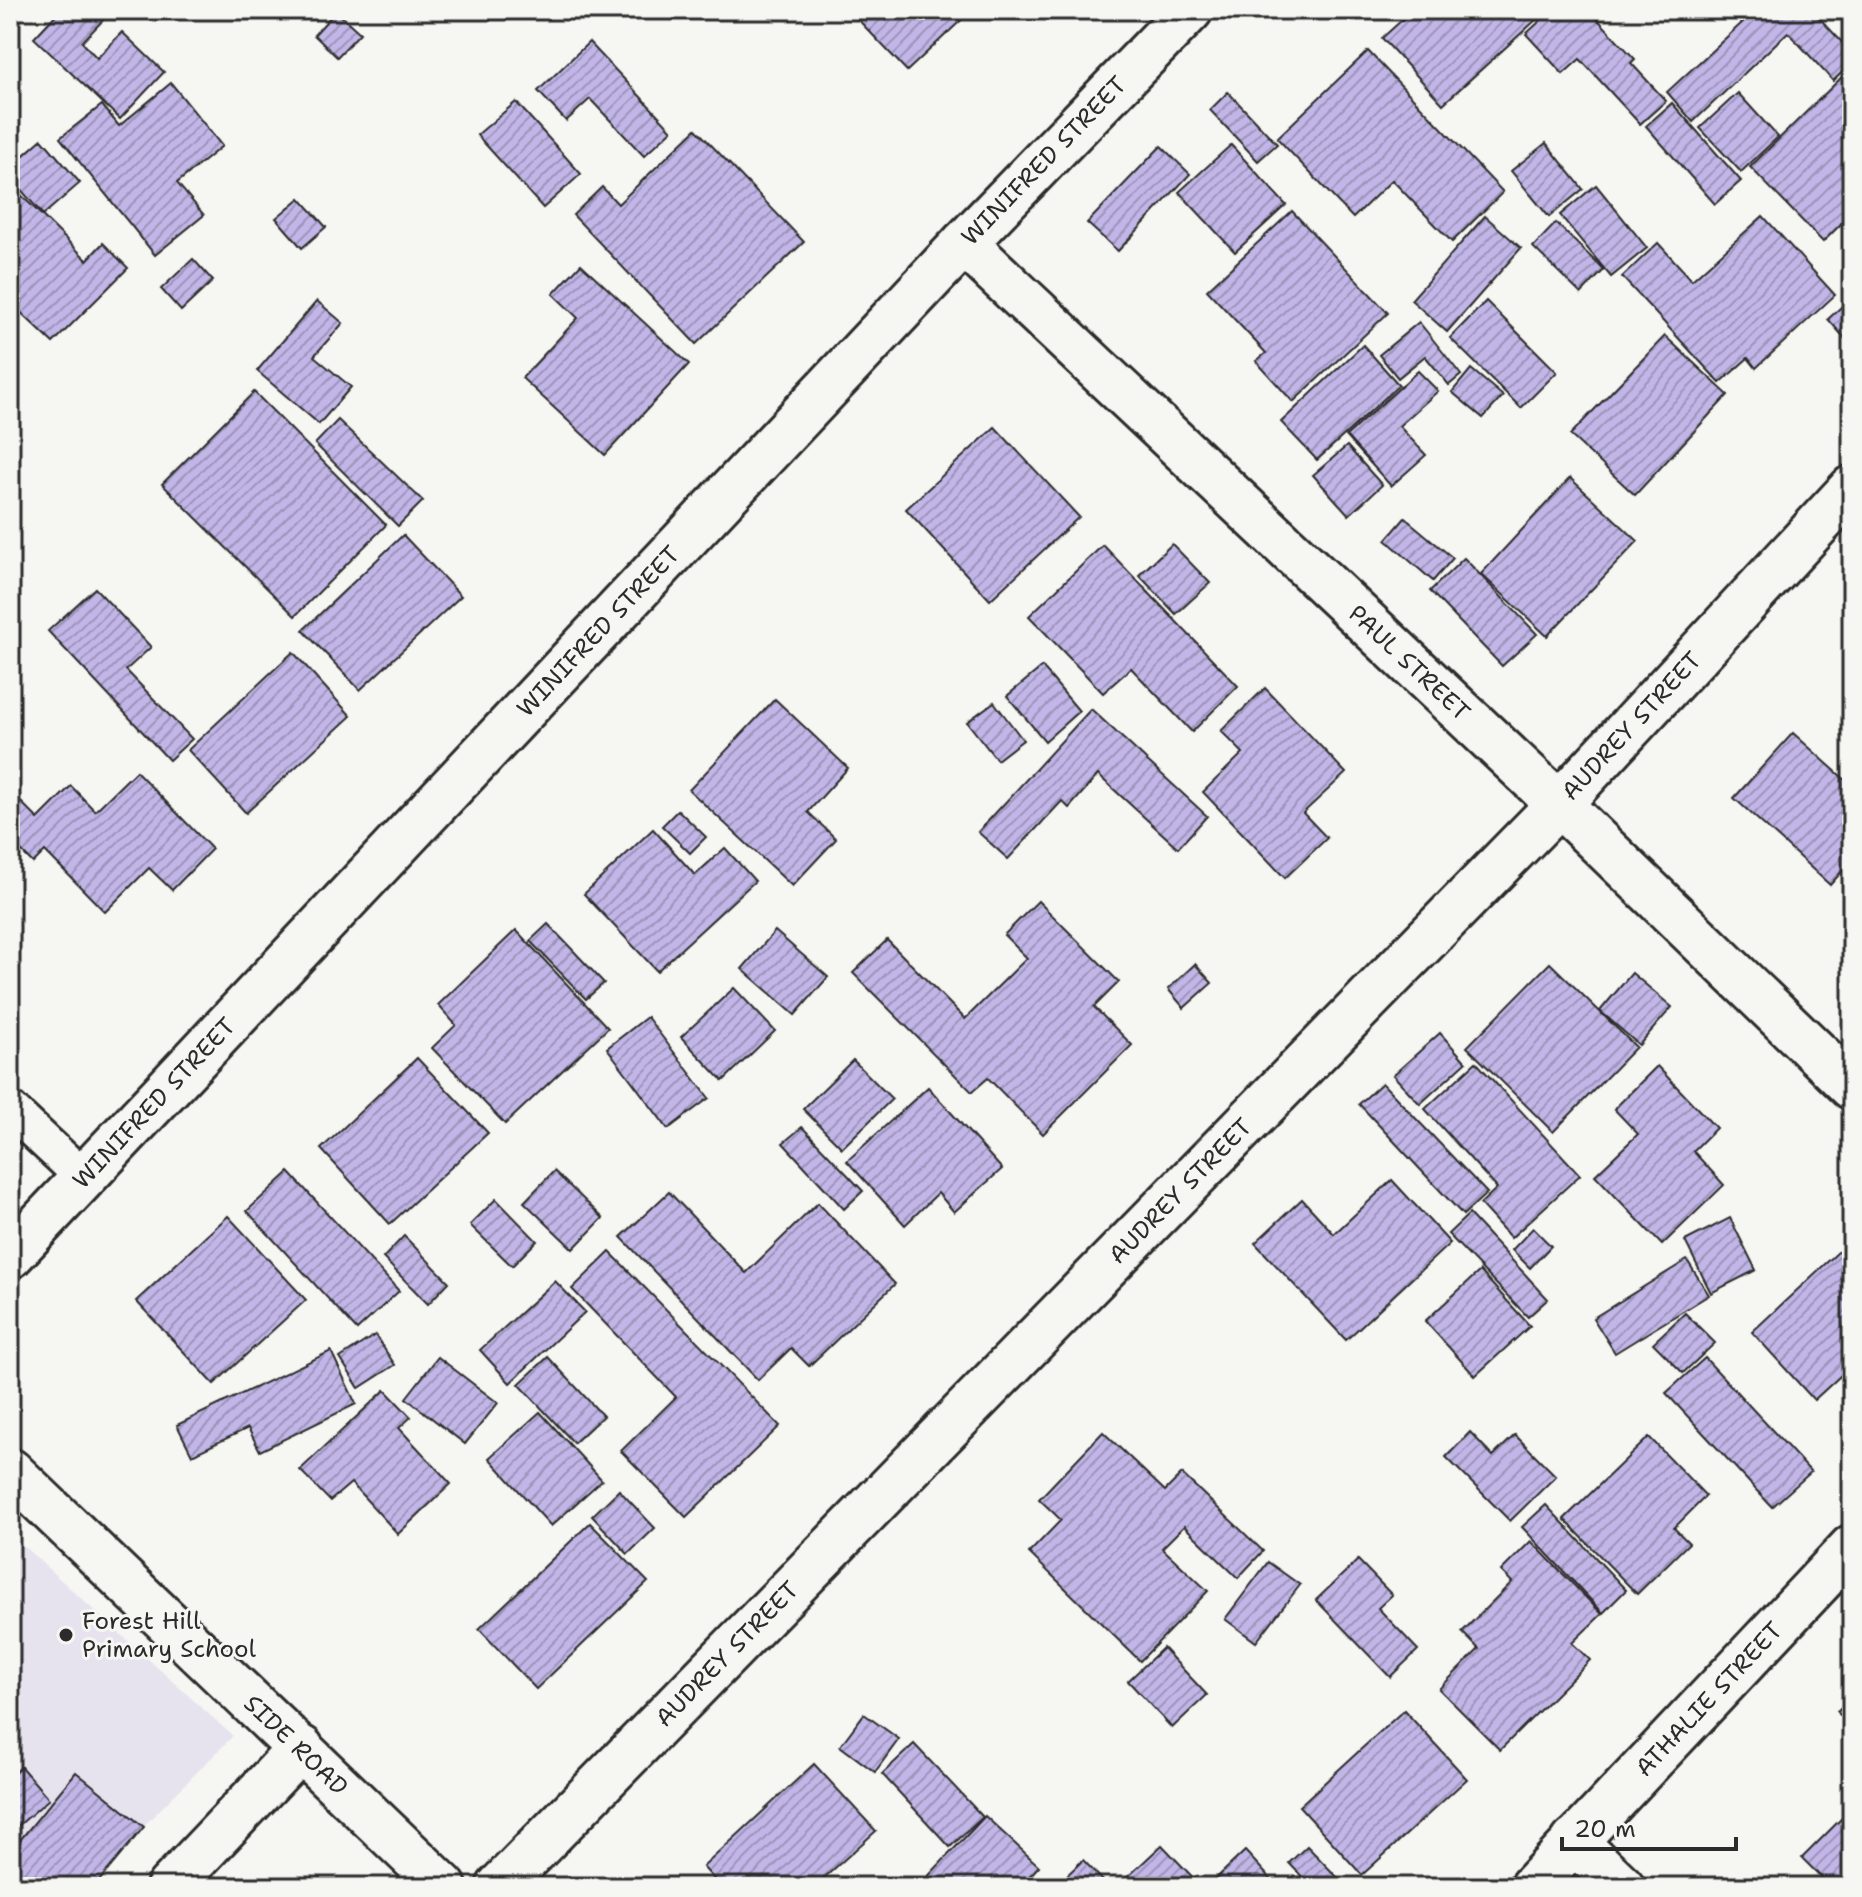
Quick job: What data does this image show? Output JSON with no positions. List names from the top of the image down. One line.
{"streets":{"street":["WINIFRED STREET","PAUL STREET","AUDREY STREET","ATHALIE STREET","SIDE ROAD"]},"crossings":[["WINIFRED STREET","PAUL STREET"],["PAUL STREET","AUDREY STREET"]],"places":["Forest Hill Primary School"],"scale_bar":"20 m"}
